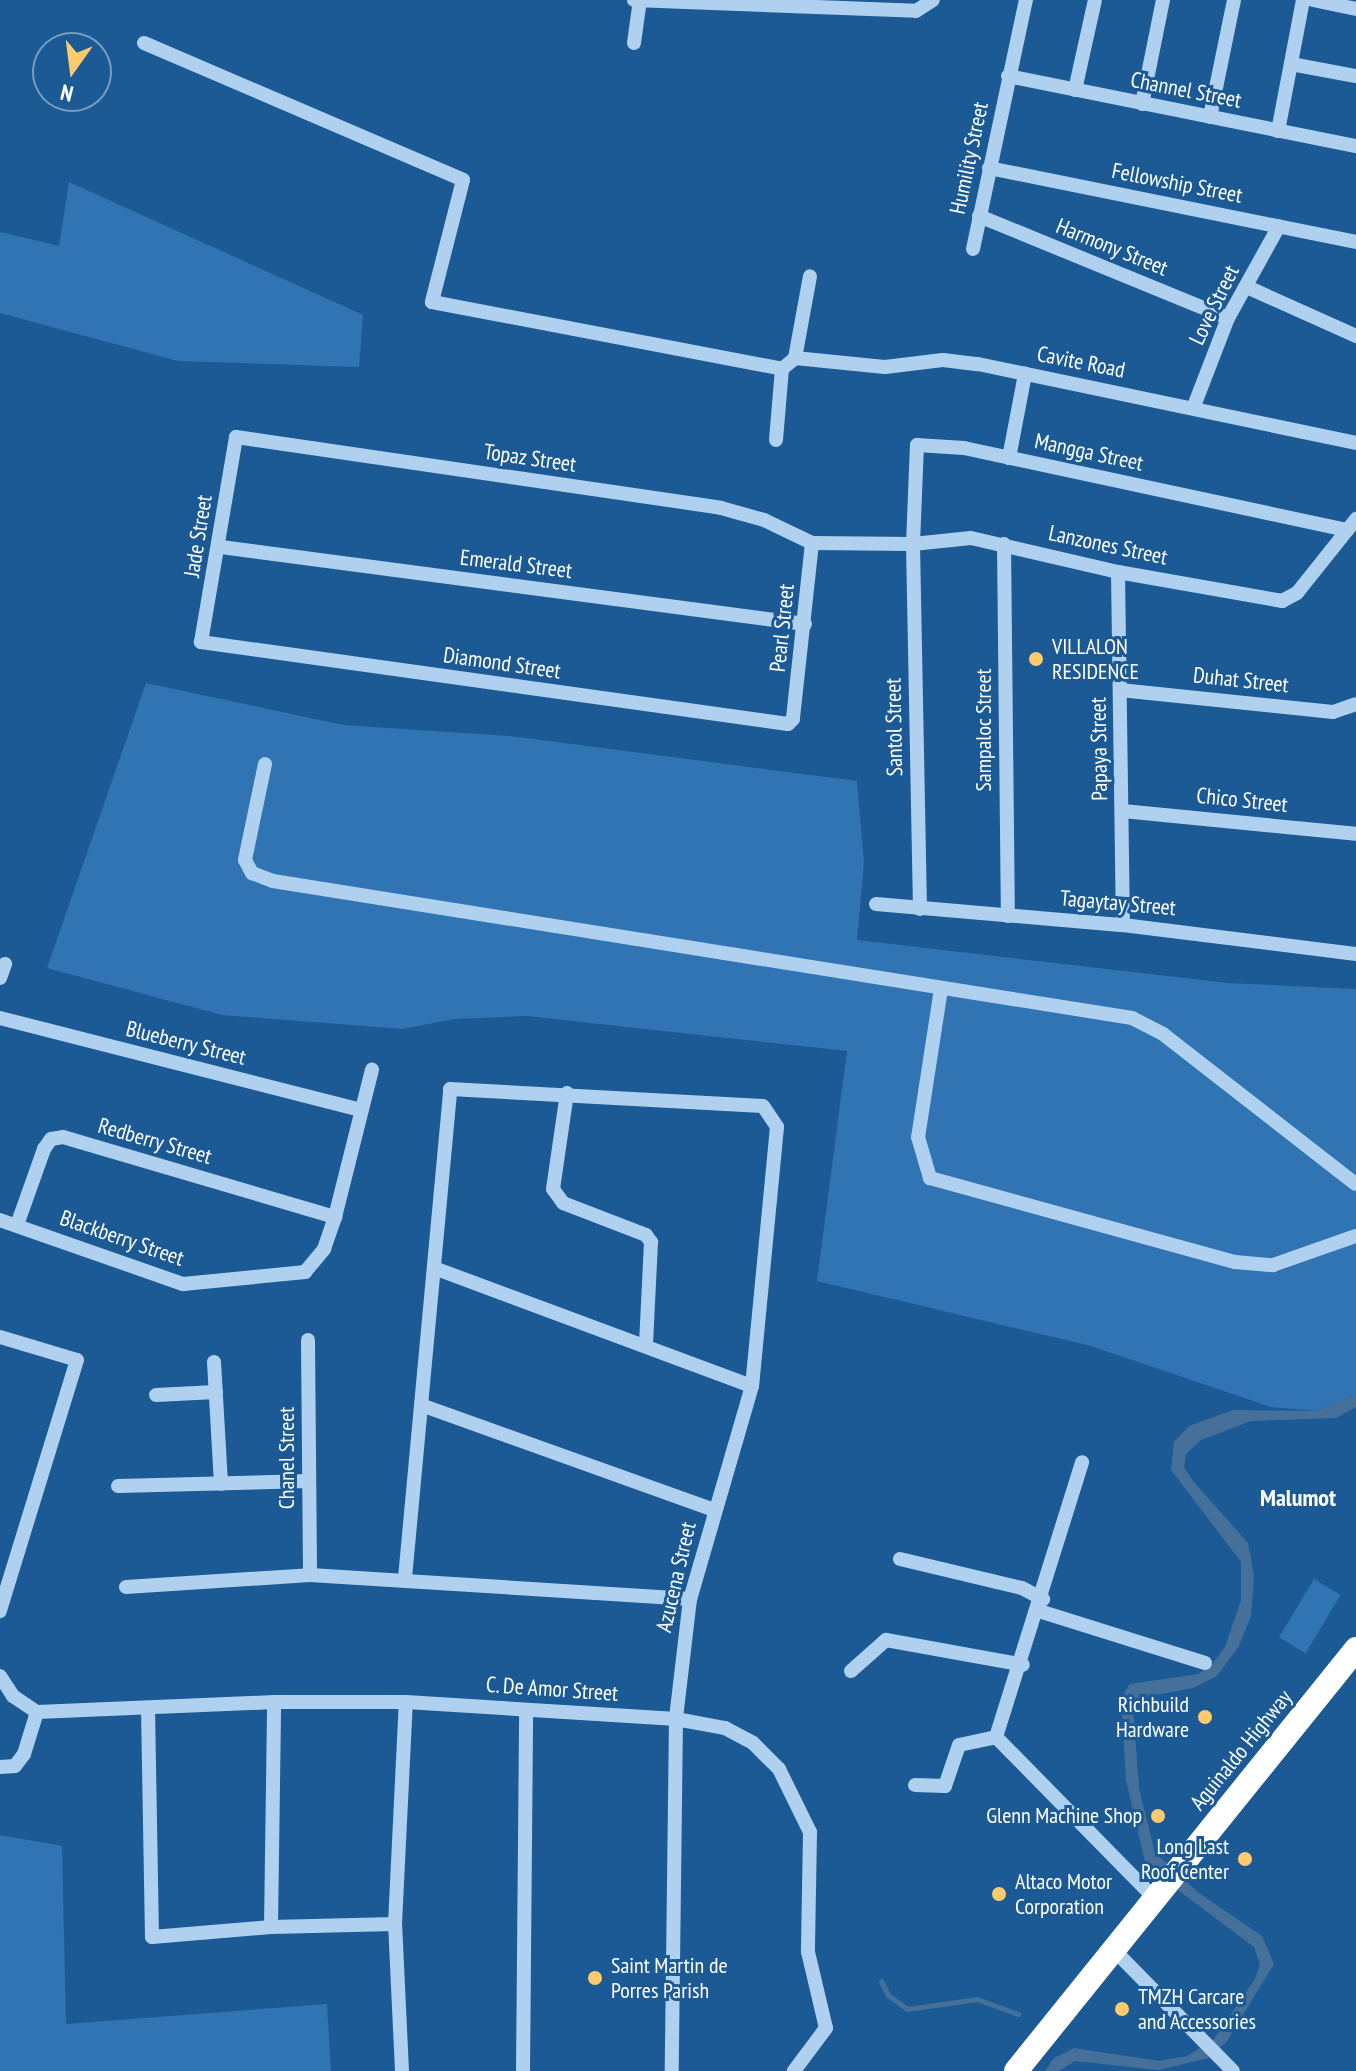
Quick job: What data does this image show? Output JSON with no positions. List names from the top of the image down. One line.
{"streets":{"highway":["Aguinaldo Highway"],"street":["Channel Street","Humility Street","Fellowship Street","Harmony Street","Love Street","Cavite Road","Mangga Street","Topaz Street","Jade Street","Lanzones Street","Emerald Street","Pearl Street","Diamond Street","Duhat Street","Santol Street","Sampaloc Street","Papaya Street","Chico Street","Tagaytay Street","Blueberry Street","Redberry Street","Blackberry Street","Chanel Street","Azucena Street","C. De Amor Street"]},"crossings":[["Channel Street","Humility Street"],["Humility Street","Fellowship Street"],["Humility Street","Harmony Street"],["Fellowship Street","Love Street"],["Harmony Street","Love Street"],["Love Street","Cavite Road"],["Mangga Street","Lanzones Street"],["Mangga Street","Santol Street"],["Topaz Street","Jade Street"],["Topaz Street","Lanzones Street"],["Topaz Street","Pearl Street"],["Jade Street","Emerald Street"],["Jade Street","Diamond Street"],["Lanzones Street","Pearl Street"],["Lanzones Street","Santol Street"],["Lanzones Street","Sampaloc Street"],["Lanzones Street","Papaya Street"],["Emerald Street","Pearl Street"],["Pearl Street","Diamond Street"],["Duhat Street","Papaya Street"],["Santol Street","Tagaytay Street"],["Sampaloc Street","Tagaytay Street"],["Papaya Street","Chico Street"],["Papaya Street","Tagaytay Street"],["Blueberry Street","Blackberry Street"],["Redberry Street","Blackberry Street"],["Azucena Street","C. De Amor Street"]],"districts":["Malumot"],"places":["VILLALON RESIDENCE","Richbuild Hardware","Glenn Machine Shop","Long Last Roof Center","Altaco Motor Corporation","Saint Martin de Porres Parish","TMZH Carcare and Accessories"],"north":"bottom"}
